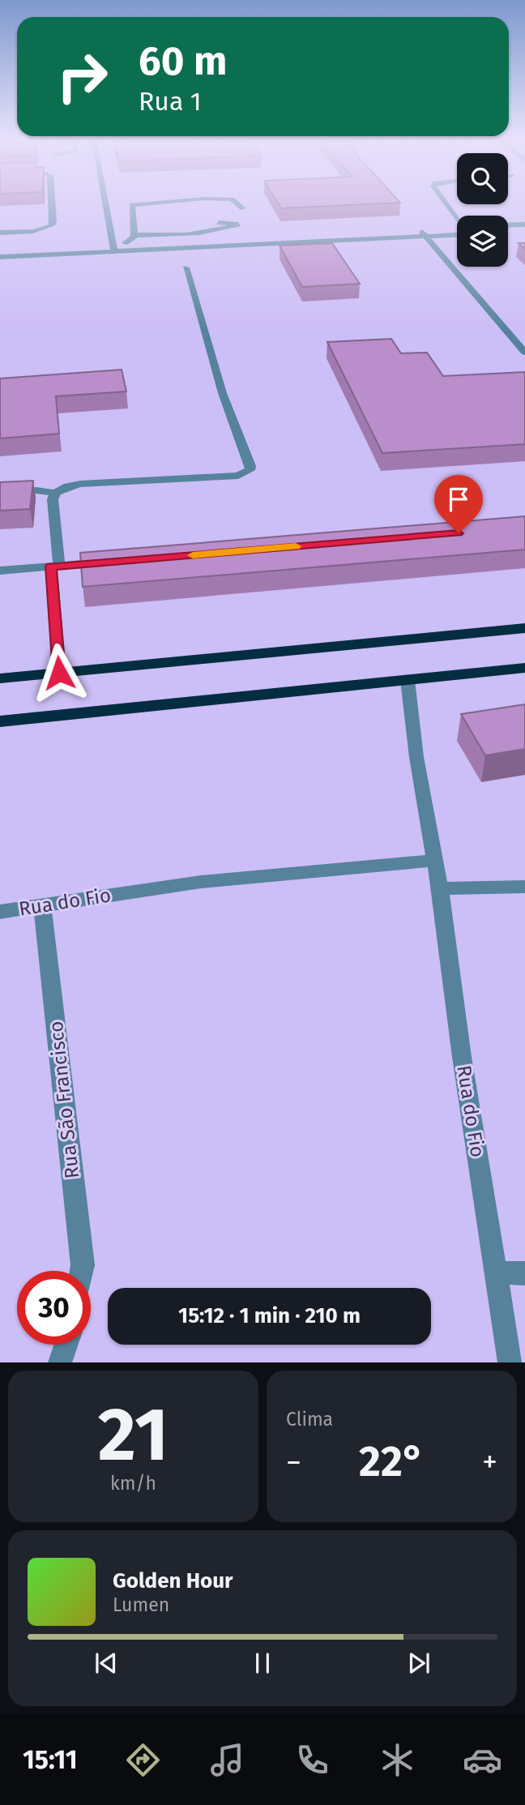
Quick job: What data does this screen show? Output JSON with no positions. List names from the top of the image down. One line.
{"streets":{"street":["Rua do Fio","Rua São Francisco"]},"crossings":[["Rua do Fio","Rua São Francisco"]],"page":{"turn":["60 m","Rua 1"],"limit":"30","trip":"15:12 · 1 min · 210 m","tile":[["21","km/h"],"Clima"],"heat":["−","22°","+"],"song":["Golden Hour","Lumen"],"tabs":"15:11"}}
